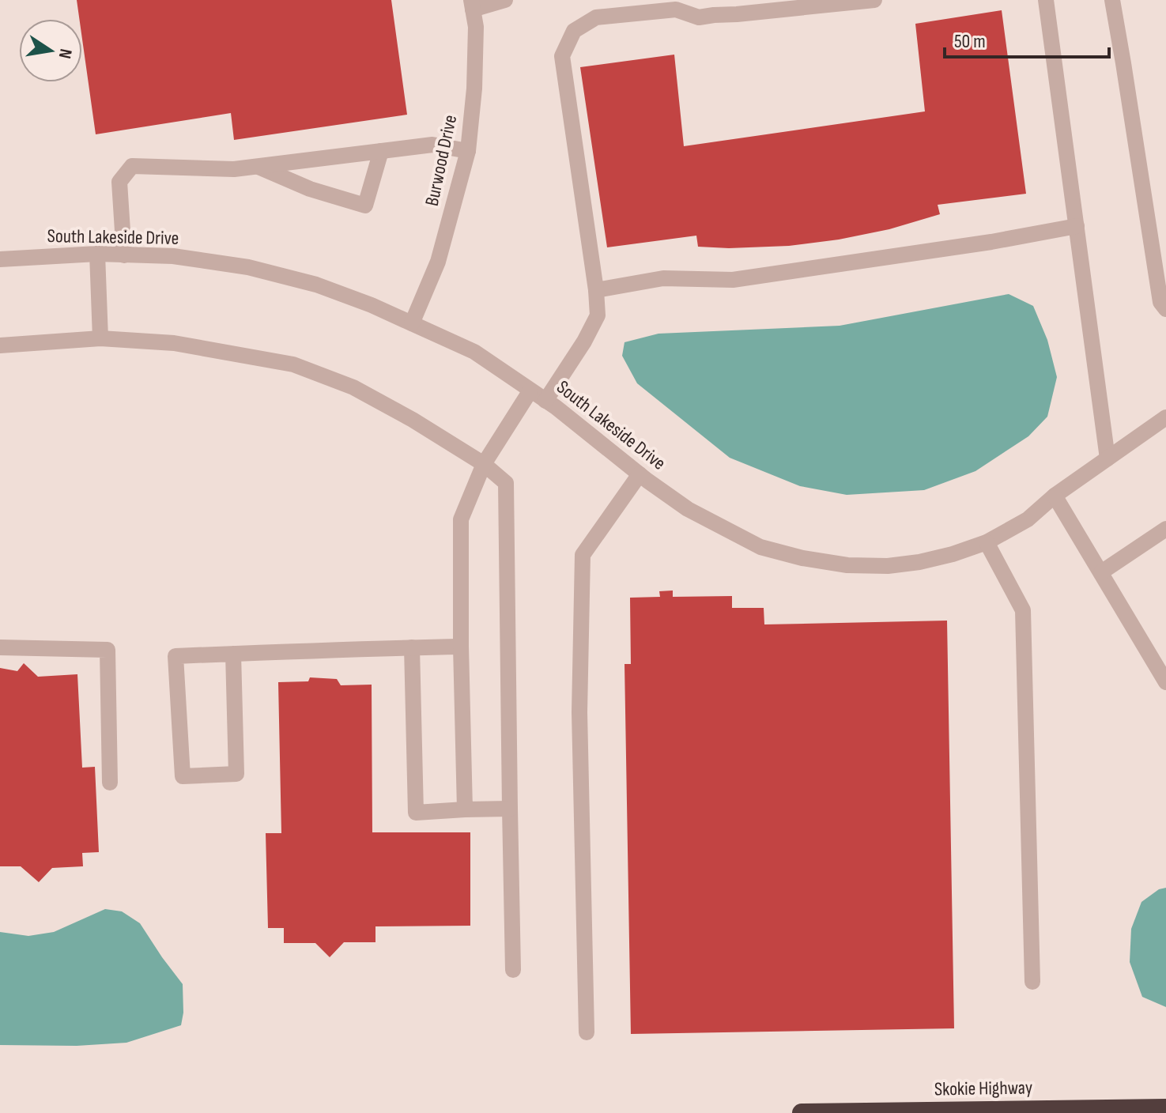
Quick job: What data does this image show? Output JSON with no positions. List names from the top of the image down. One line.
{"streets":{"highway":["Skokie Highway"],"street":["Burwood Drive","South Lakeside Drive"]},"crossings":[["Burwood Drive","South Lakeside Drive"]],"scale_bar":"50 m","north":"right"}
